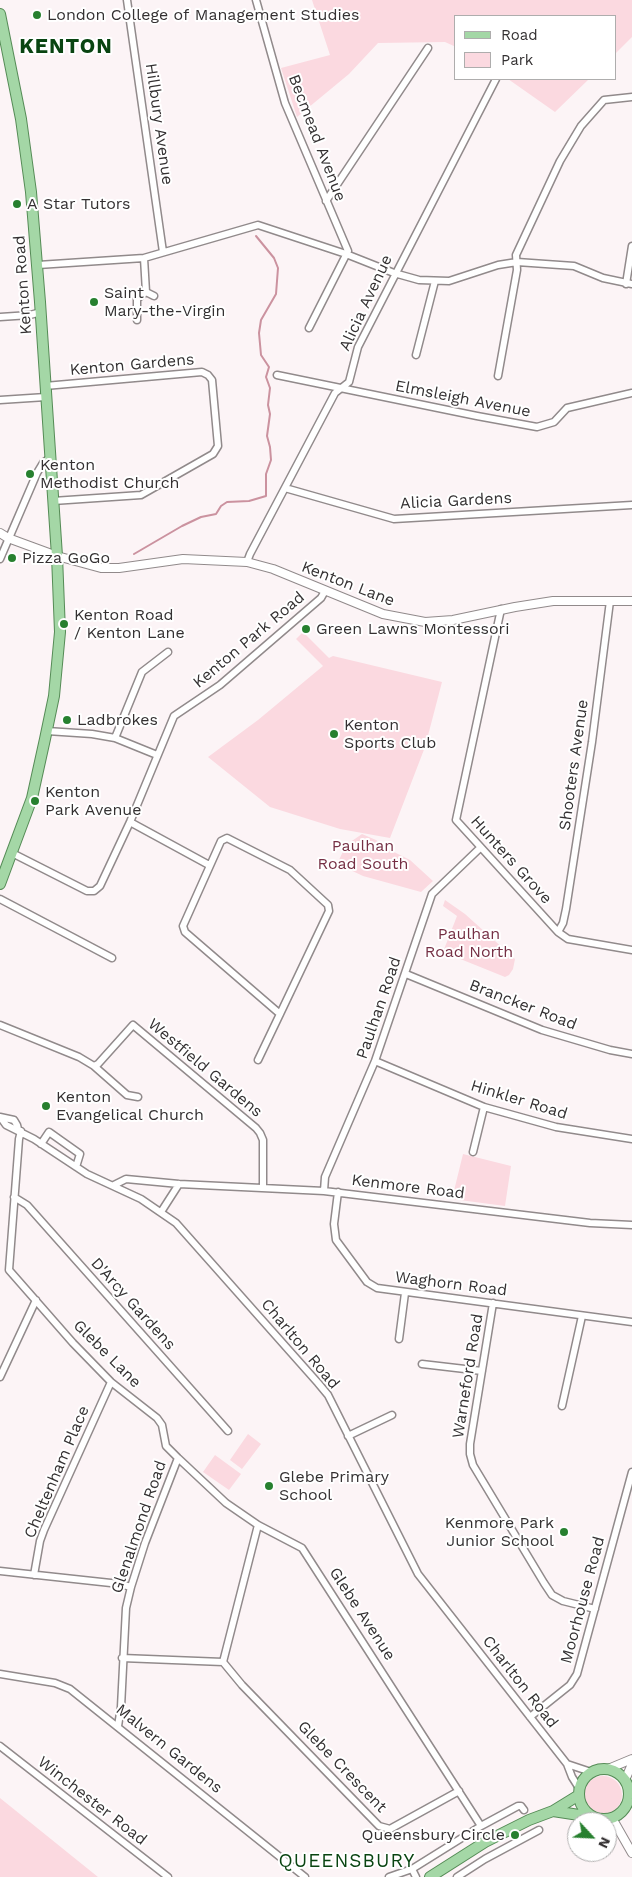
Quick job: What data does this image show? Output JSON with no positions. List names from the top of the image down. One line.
{"streets":{"main road":["Kenton Road"],"street":["Hillbury Avenue","Becmead Avenue","Alicia Avenue","Kenton Gardens","Elmsleigh Avenue","Alicia Gardens","Kenton Lane","Kenton Park Road","Shooters Avenue","Hunters Grove","Brancker Road","Paulhan Road","Westfield Gardens","Hinkler Road","Kenmore Road","Waghorn Road","D'Arcy Gardens","Charlton Road","Glebe Lane","Warneford Road","Cheltenham Place","Glenalmond Road","Moorhouse Road","Glebe Avenue","Malvern Gardens","Glebe Crescent","Winchester Road"]},"crossings":[["Kenton Road","Kenton Gardens"],["Kenton Road","Kenton Lane"],["Alicia Avenue","Elmsleigh Avenue"],["Alicia Avenue","Alicia Gardens"],["Alicia Avenue","Kenton Lane"],["Kenton Lane","Kenton Park Road"],["Kenton Lane","Shooters Avenue"],["Kenton Lane","Hunters Grove"],["Shooters Avenue","Hunters Grove"],["Hunters Grove","Paulhan Road"],["Brancker Road","Paulhan Road"],["Paulhan Road","Hinkler Road"],["Paulhan Road","Kenmore Road"],["Westfield Gardens","Kenmore Road"],["Kenmore Road","Waghorn Road"],["Kenmore Road","Charlton Road"],["Waghorn Road","Warneford Road"],["D'Arcy Gardens","Glebe Lane"],["Charlton Road","Moorhouse Road"],["Glebe Lane","Cheltenham Place"],["Glebe Lane","Glenalmond Road"],["Glebe Lane","Glebe Avenue"],["Warneford Road","Moorhouse Road"],["Glenalmond Road","Glebe Avenue"],["Glenalmond Road","Malvern Gardens"],["Glebe Avenue","Glebe Crescent"]],"districts":["KENTON","QUEENSBURY"],"parks":["Paulhan Road South","Paulhan Road North"],"places":["London College of Management Studies","A Star Tutors","Saint Mary-the-Virgin","Kenton Methodist Church","Pizza GoGo","Kenton Road / Kenton Lane","Green Lawns Montessori","Ladbrokes","Kenton Sports Club","Kenton Park Avenue","Kenton Evangelical Church","Glebe Primary School","Kenmore Park Junior School","Queensbury Circle"],"legend":["Road","Park"],"north":"bottom right"}
